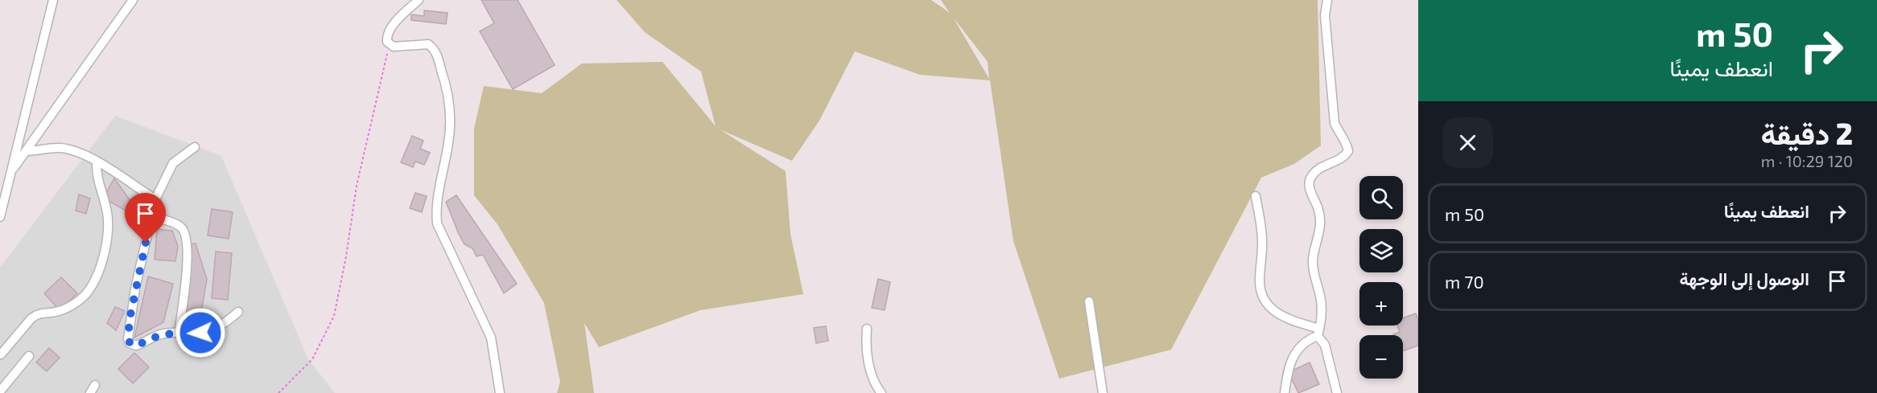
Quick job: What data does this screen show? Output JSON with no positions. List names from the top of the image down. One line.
{"page":{"turn":["50 m","انعطف يمينًا"],"heading":["2 دقيقة","120 m · 10:29"],"map_buttons":["+","−"],"list":[{"name":"انعطف يمينًا","value":"50 m"},{"name":"الوصول إلى الوجهة","value":"70 m"}]}}
